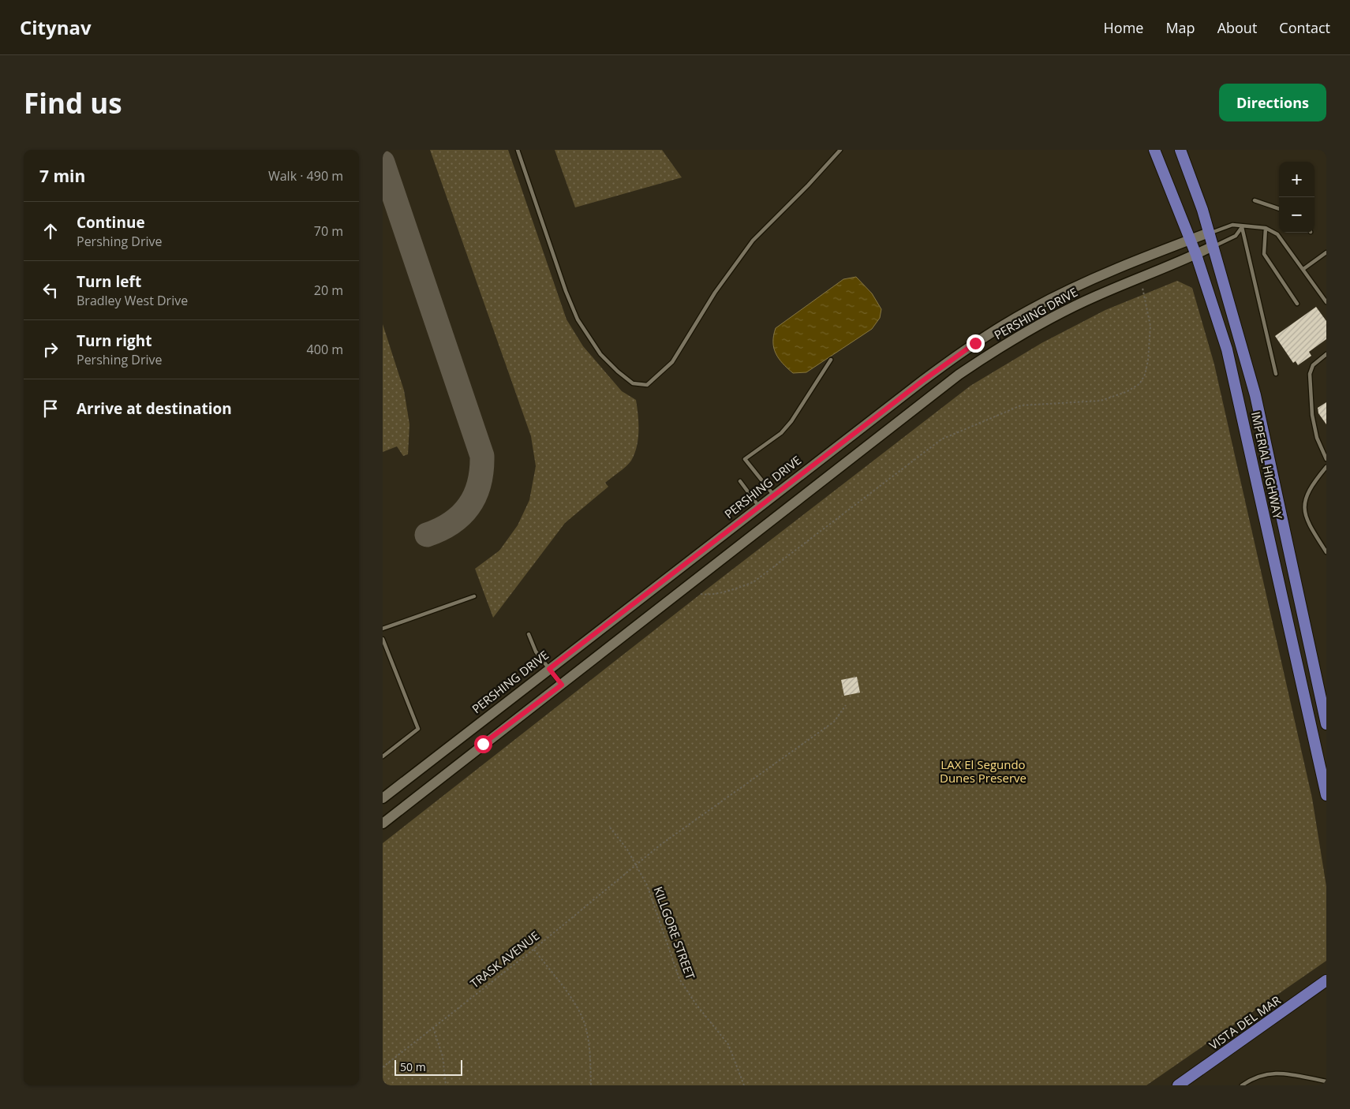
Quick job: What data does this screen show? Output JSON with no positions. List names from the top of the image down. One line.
{"streets":{"main road":["PERSHING DRIVE","IMPERIAL HIGHWAY","VISTA DEL MAR"],"path":["KILLGORE STREET","TRASK AVENUE"]},"crossings":[["PERSHING DRIVE","IMPERIAL HIGHWAY"],["KILLGORE STREET","TRASK AVENUE"]],"parks":["LAX El Segundo Dunes Preserve"],"scale_bar":"50 m","page":{"header":"Citynav","nav":["Home","Map","About","Contact"],"buttons":"Directions","title":"Find us","heading":["7 min","Walk · 490 m"],"map_buttons":["+","−"],"list":[["Continue","Pershing Drive","70 m"],["Turn left","Bradley West Drive","20 m"],["Turn right","Pershing Drive","400 m"],"Arrive at destination"],"scale":"50 m"}}
